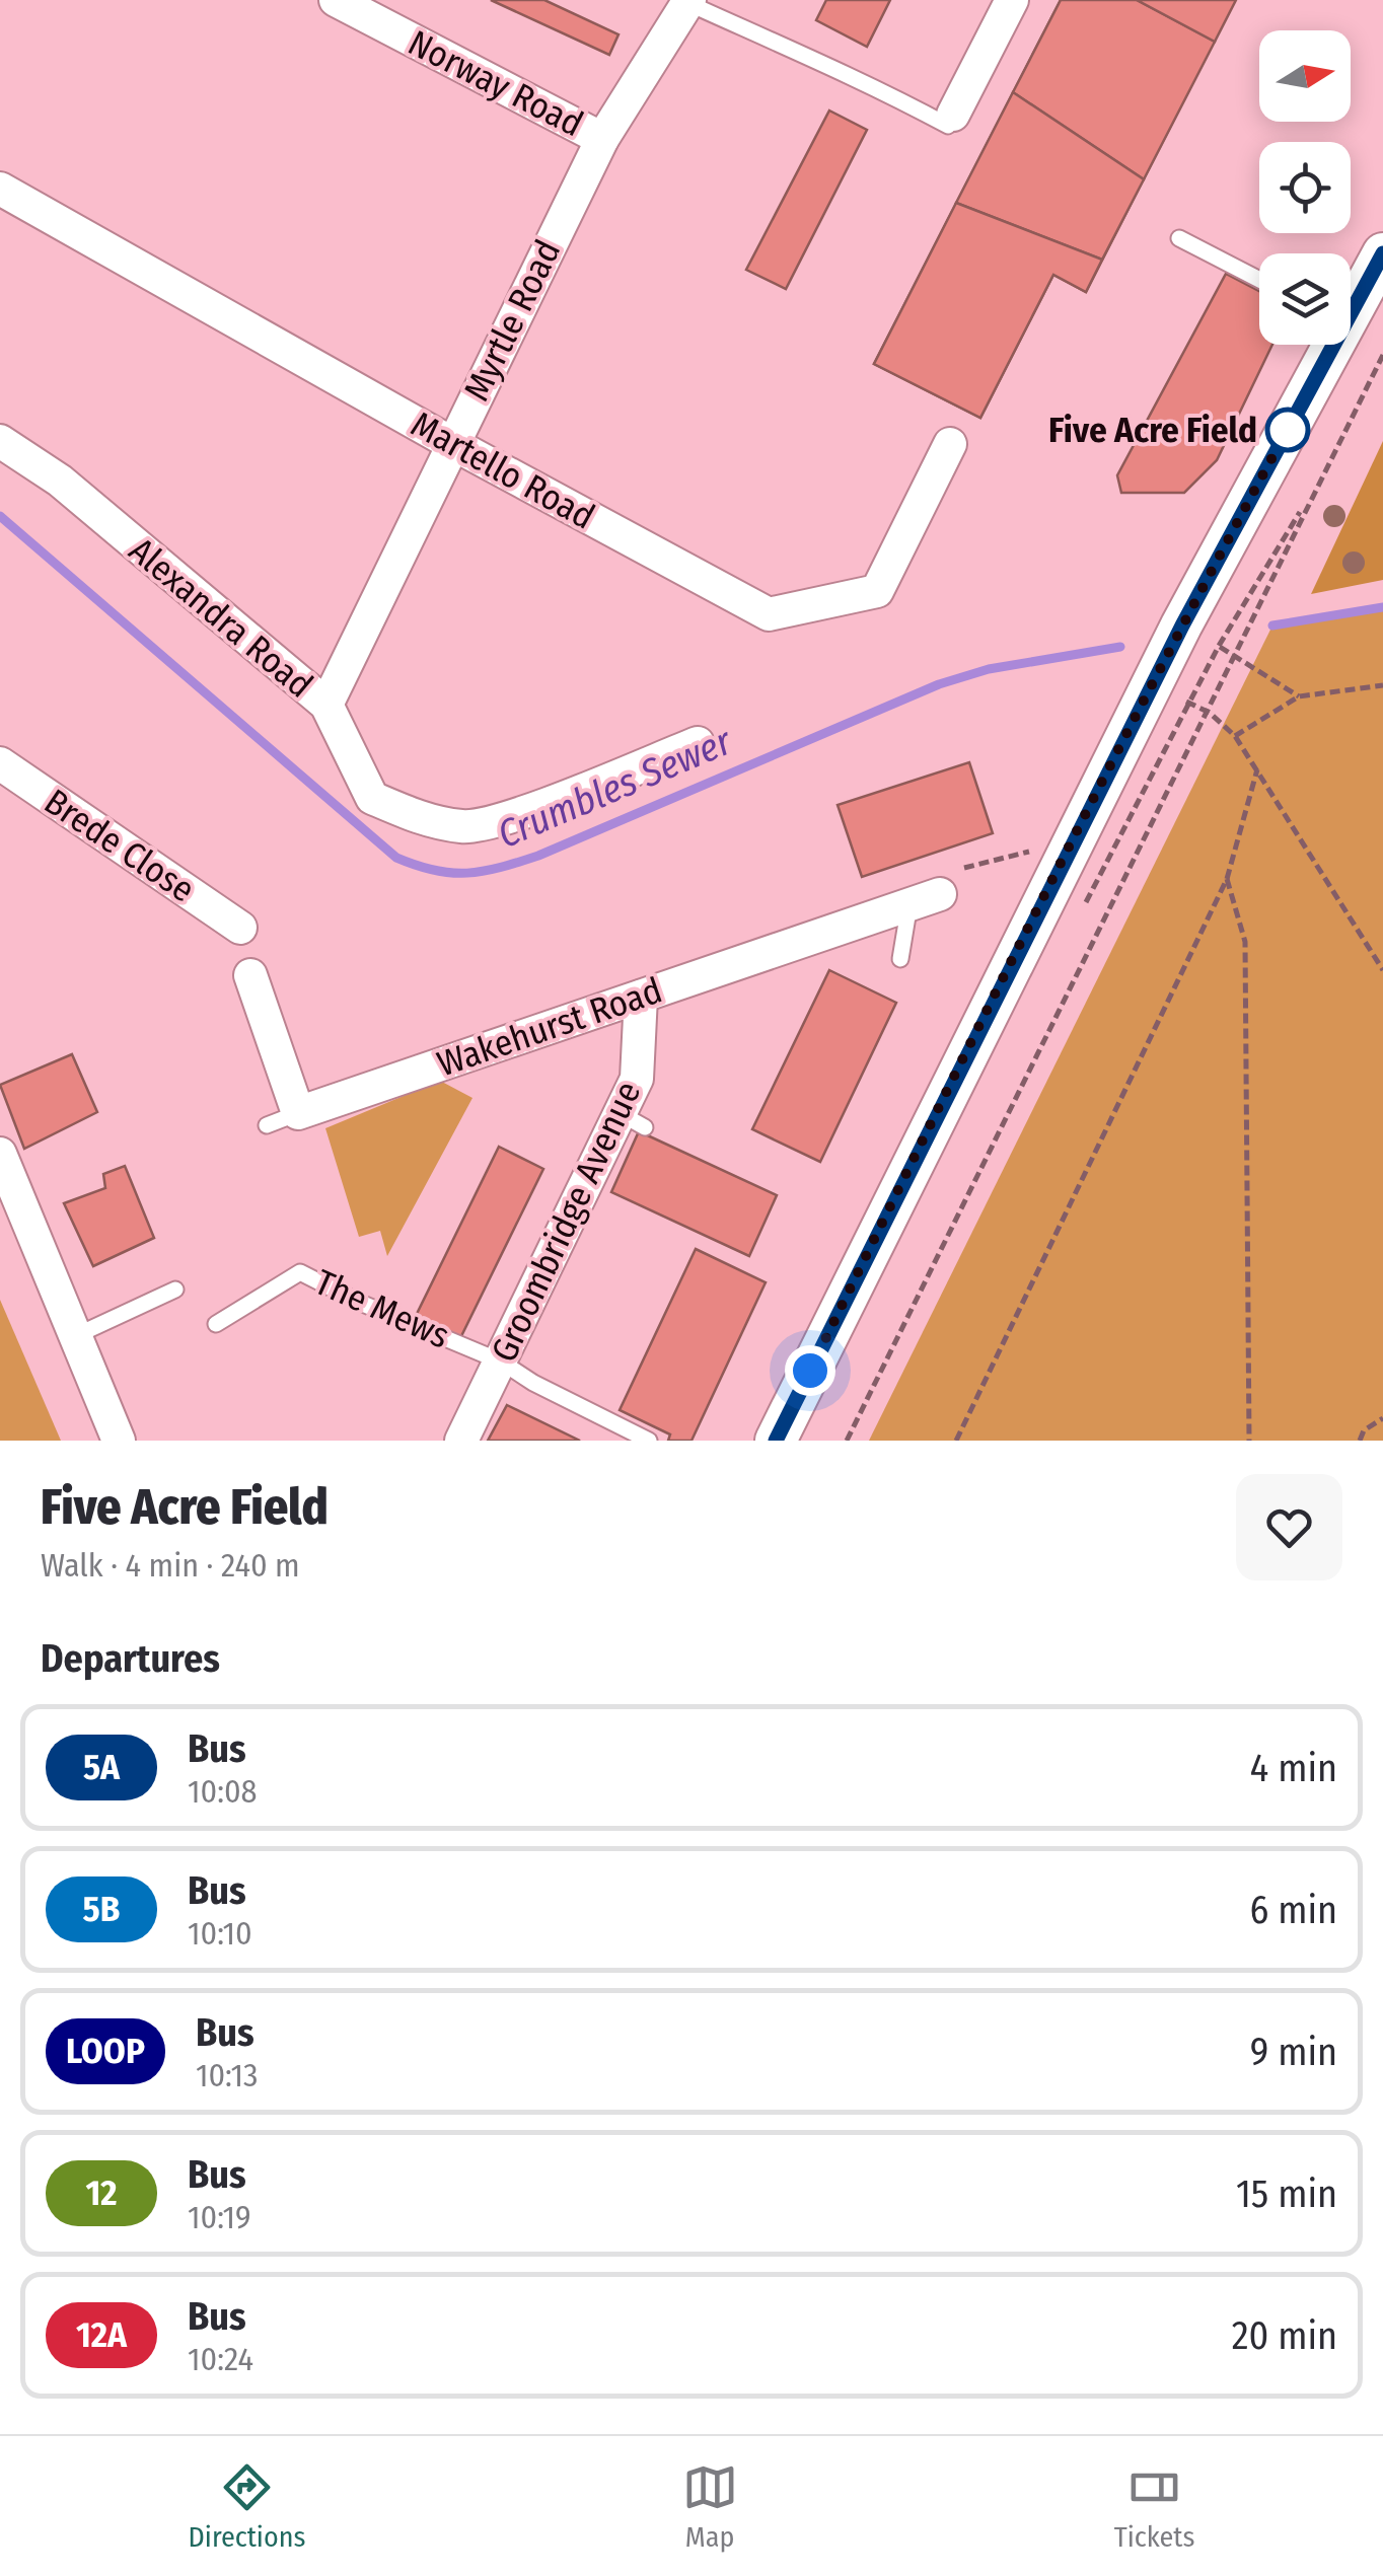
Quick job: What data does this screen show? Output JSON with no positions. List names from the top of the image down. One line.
{"streets":{"street":["Norway Road","Myrtle Road","Martello Road","Alexandra Road","Brede Close","Wakehurst Road","Groombridge Avenue"],"lane":["The Mews"]},"crossings":[["Norway Road","Myrtle Road"],["Myrtle Road","Martello Road"],["Myrtle Road","Alexandra Road"],["Wakehurst Road","Groombridge Avenue"],["Groombridge Avenue","The Mews"]],"water":["Crumbles Sewer"],"places":["Five Acre Field"],"lines":["bus line 5A"],"north":"right","page":{"heading":[["Five Acre Field","Walk · 4 min · 240 m"],"Departures"],"list":[{"mark":"5A","name":"Bus","note":"10:08","value":"4 min"},{"mark":"5B","name":"Bus","note":"10:10","value":"6 min"},{"mark":"LOOP","name":"Bus","note":"10:13","value":"9 min"},{"mark":"12","name":"Bus","note":"10:19","value":"15 min"},{"mark":"12A","name":"Bus","note":"10:24","value":"20 min"}],"tabs":["Directions","Map","Tickets"]}}
